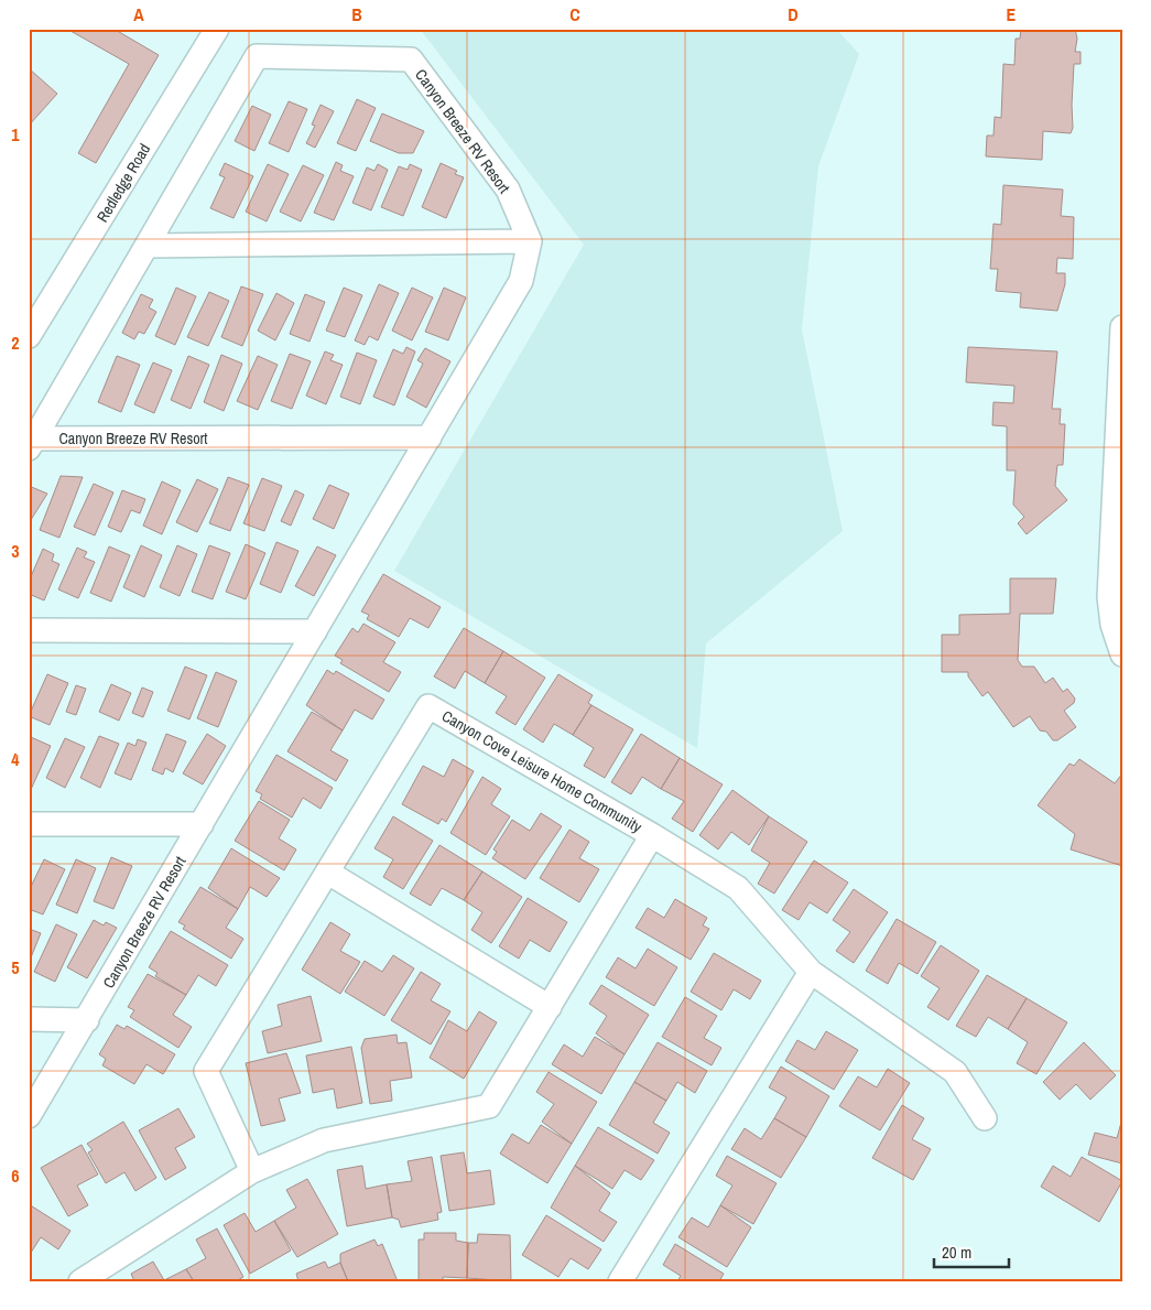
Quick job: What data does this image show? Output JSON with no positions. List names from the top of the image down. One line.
{"streets":{"street":["Canyon Breeze RV Resort","Redledge Road","Canyon Cove Leisure Home Community"]},"scale_bar":"20 m","grid":{"columns":["A","B","C","D","E"],"rows":["1","2","3","4","5","6"]}}
